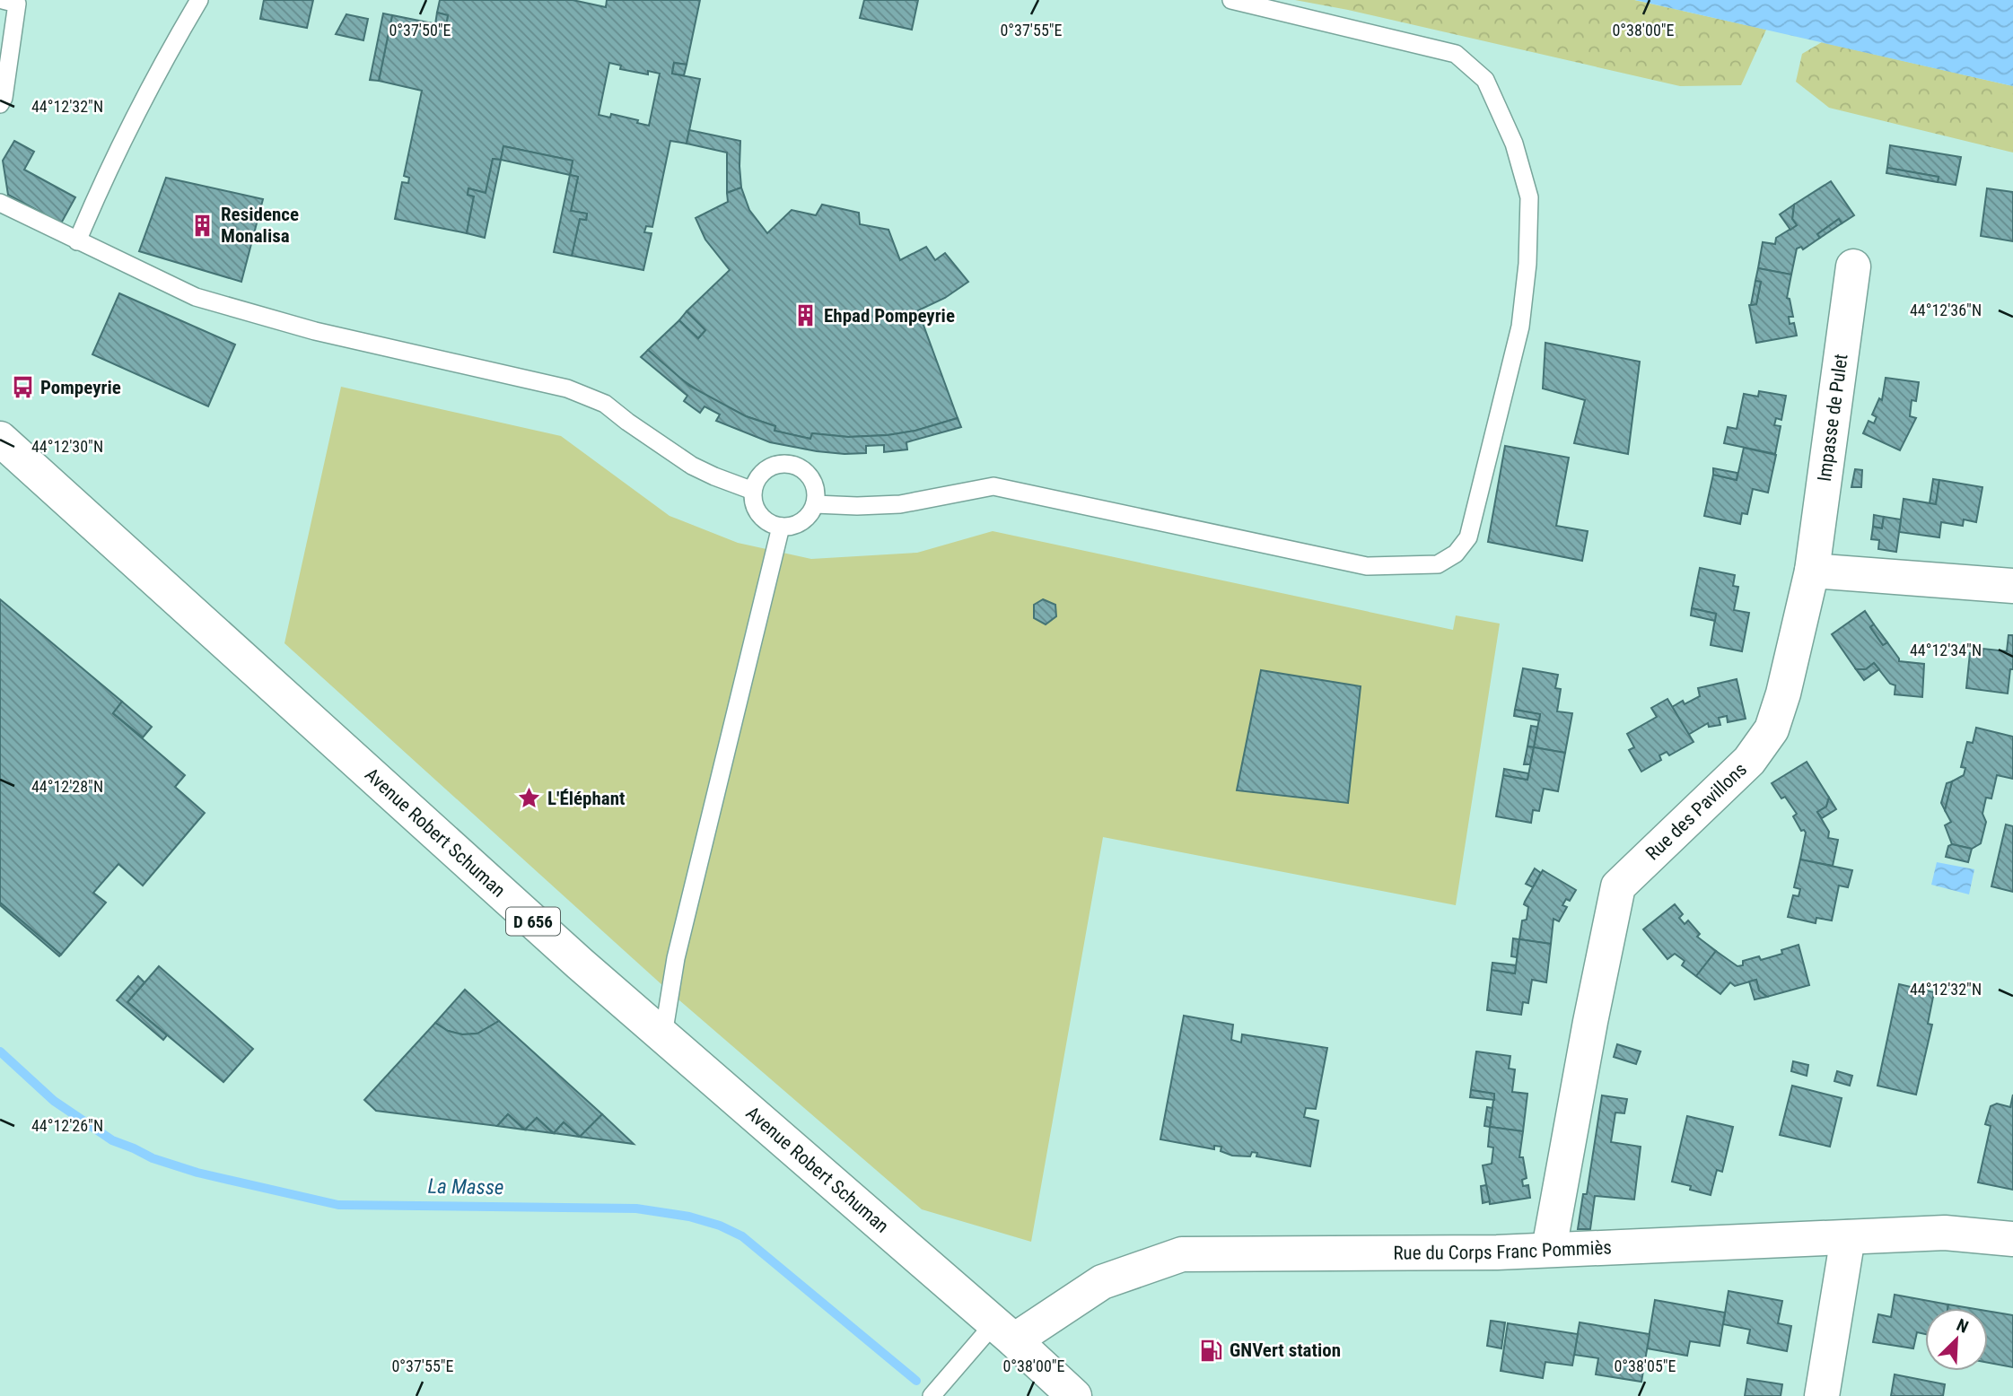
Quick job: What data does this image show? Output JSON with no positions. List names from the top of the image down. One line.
{"streets":{"street":["Impasse de Pulet","Rue des Pavillons","Avenue Robert Schuman","D 656","Rue du Corps Franc Pommiès"]},"crossings":[["Impasse de Pulet","Rue des Pavillons"],["Rue des Pavillons","Rue du Corps Franc Pommiès"],["Avenue Robert Schuman","Rue du Corps Franc Pommiès"]],"water":["La Masse"],"places":{"building":["Residence Monalisa","Ehpad Pompeyrie"],"bus stop":["Pompeyrie"],"place":["L'Éléphant"],"fuel station":["GNVert station"]},"north":"top right","coordinates":["0°37'55\"E","0°38'00\"E","0°37'50\"E","44°12'32\"N","44°12'36\"N","44°12'30\"N","44°12'34\"N","44°12'28\"N","44°12'26\"N","0°38'05\"E"]}
